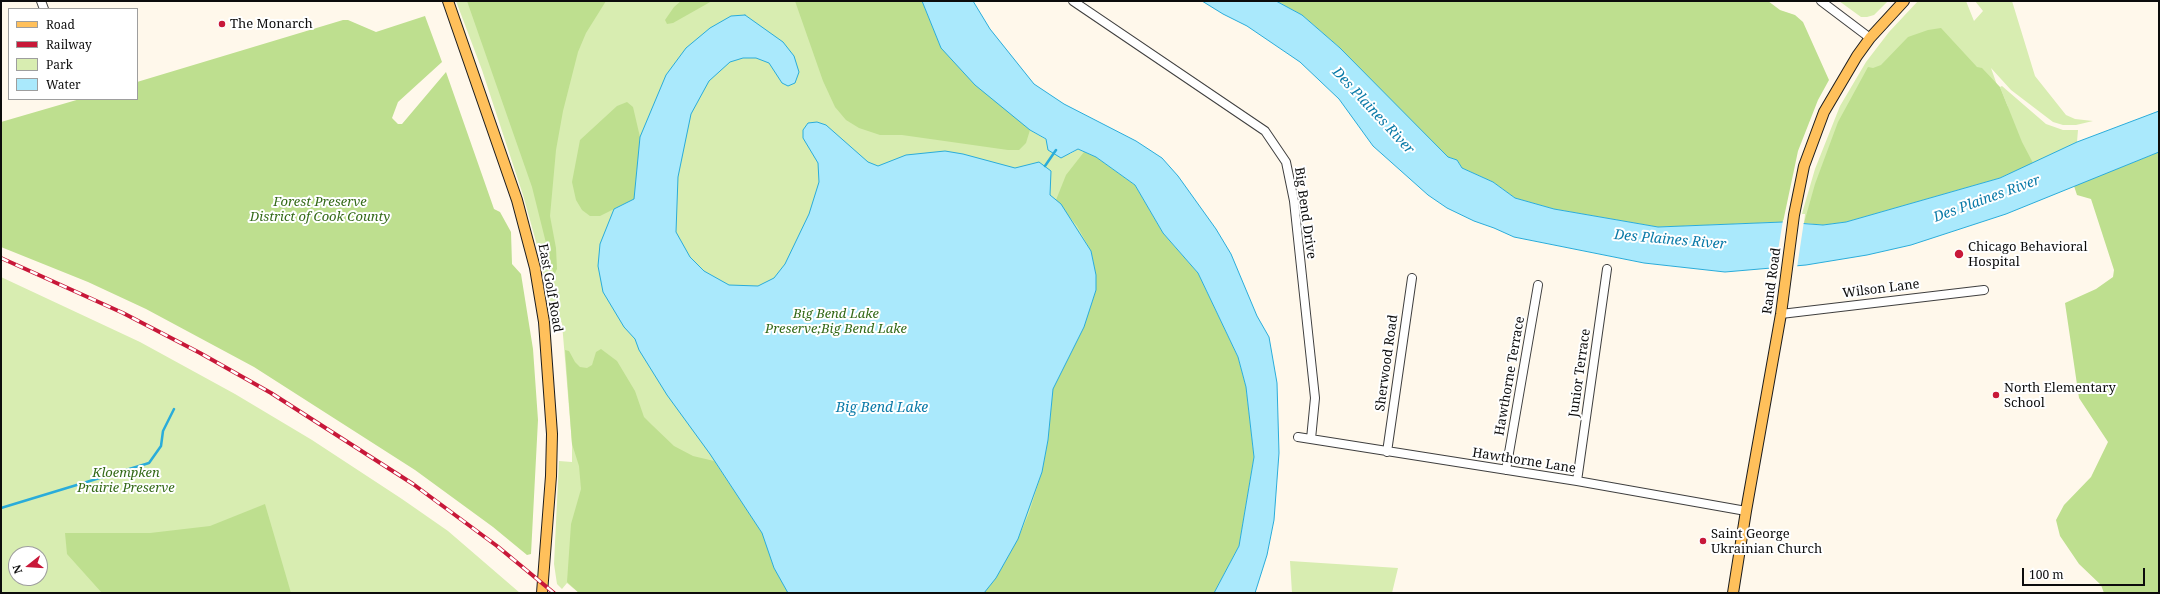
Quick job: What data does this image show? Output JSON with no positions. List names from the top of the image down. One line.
{"streets":{"main road":["Rand Road","East Golf Road"],"street":["Big Bend Drive","Wilson Lane","Sherwood Road","Junior Terrace","Hawthorne Terrace","Hawthorne Lane"]},"crossings":[["Big Bend Drive","Hawthorne Lane"],["Rand Road","Wilson Lane"],["Rand Road","Hawthorne Lane"],["Sherwood Road","Hawthorne Lane"],["Junior Terrace","Hawthorne Lane"],["Hawthorne Terrace","Hawthorne Lane"]],"water":["Des Plaines River","Big Bend Lake"],"parks":["Forest Preserve District of Cook County","Big Bend Lake Preserve;Big Bend Lake","Kloempken Prairie Preserve"],"places":["The Monarch","Chicago Behavioral Hospital","North Elementary School","Saint George Ukrainian Church"],"legend":["Road","Railway","Park","Water"],"scale_bar":"100 m","north":"left"}
